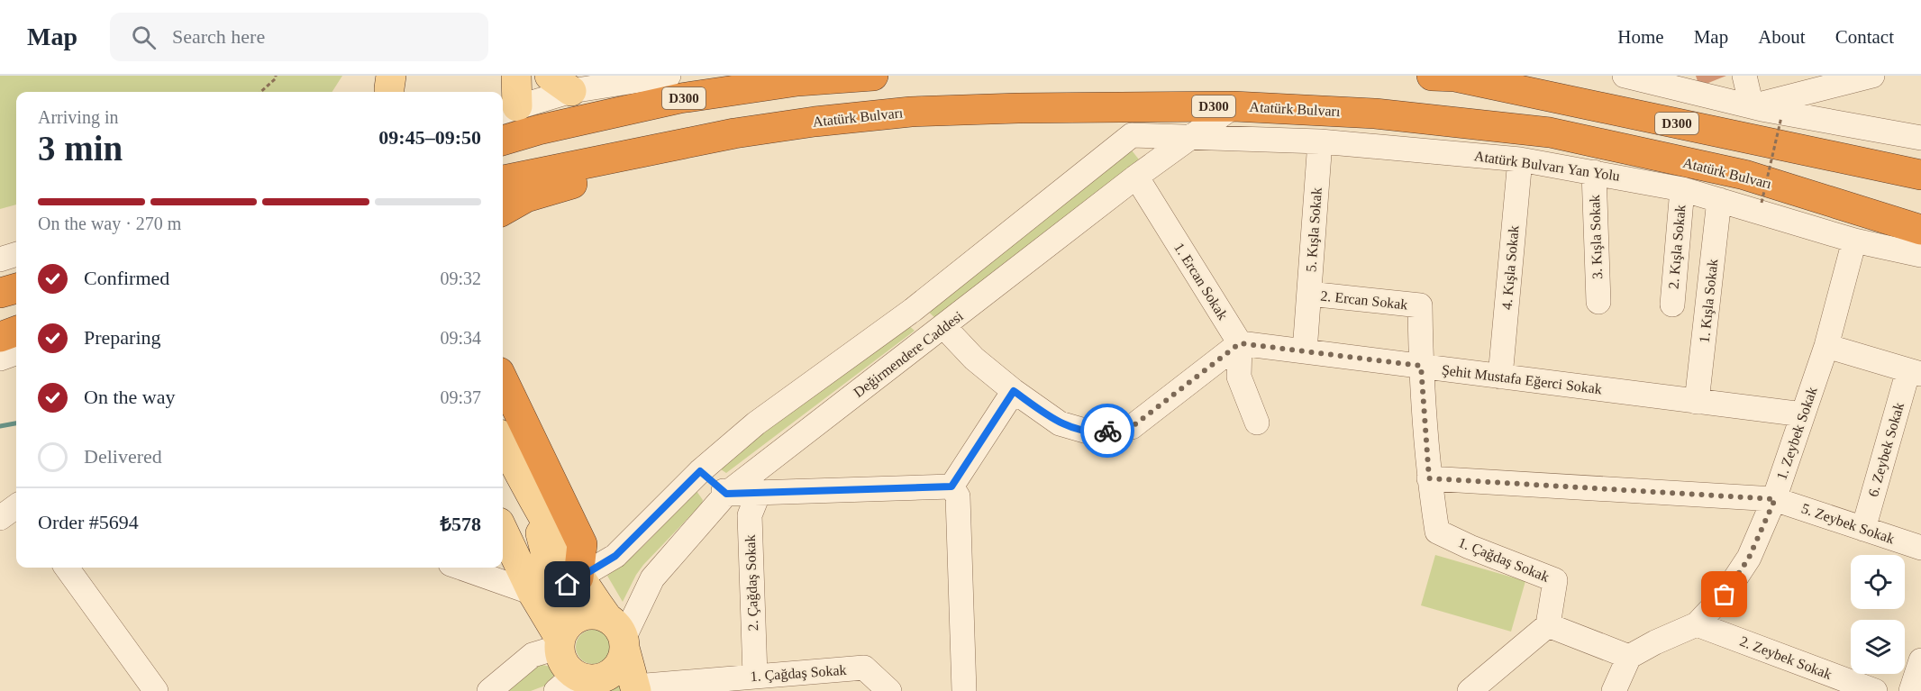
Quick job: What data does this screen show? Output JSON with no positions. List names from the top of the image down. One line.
{"streets":{"highway":["D300","Atatürk Bulvarı"],"street":["Atatürk Bulvarı Yan Yolu","5. Kışla Sokak","3. Kışla Sokak","2. Kışla Sokak","4. Kışla Sokak","1. Ercan Sokak","2. Ercan Sokak","1. Kışla Sokak","Değirmendere Caddesi","Şehit Mustafa Eğerci Sokak","1. Zeybek Sokak","6. Zeybek Sokak","5. Zeybek Sokak","1. Çağdaş Sokak","2. Çağdaş Sokak","2. Zeybek Sokak"]},"crossings":[["Atatürk Bulvarı","Değirmendere Caddesi"],["Atatürk Bulvarı Yan Yolu","5. Kışla Sokak"],["Atatürk Bulvarı Yan Yolu","3. Kışla Sokak"],["Atatürk Bulvarı Yan Yolu","2. Kışla Sokak"],["Atatürk Bulvarı Yan Yolu","4. Kışla Sokak"],["Atatürk Bulvarı Yan Yolu","1. Kışla Sokak"],["Atatürk Bulvarı Yan Yolu","Değirmendere Caddesi"],["Atatürk Bulvarı Yan Yolu","1. Zeybek Sokak"],["5. Kışla Sokak","2. Ercan Sokak"],["5. Kışla Sokak","Şehit Mustafa Eğerci Sokak"],["4. Kışla Sokak","Şehit Mustafa Eğerci Sokak"],["1. Ercan Sokak","Değirmendere Caddesi"],["1. Ercan Sokak","Şehit Mustafa Eğerci Sokak"],["2. Ercan Sokak","Şehit Mustafa Eğerci Sokak"],["2. Ercan Sokak","1. Çağdaş Sokak"],["1. Kışla Sokak","Şehit Mustafa Eğerci Sokak"],["Şehit Mustafa Eğerci Sokak","1. Zeybek Sokak"],["1. Zeybek Sokak","5. Zeybek Sokak"],["1. Zeybek Sokak","2. Zeybek Sokak"],["6. Zeybek Sokak","5. Zeybek Sokak"],["1. Çağdaş Sokak","2. Çağdaş Sokak"]],"page":{"header":"Map","search":"Search here","nav":["Home","Map","About","Contact"],"heading":["3 min","Arriving in","09:45–09:50"],"panel":["Order #5694","₺578"],"bar":"On the way · 270 m","list":[["Confirmed","09:32"],["Preparing","09:34"],["On the way","09:37"],"Delivered"]}}
